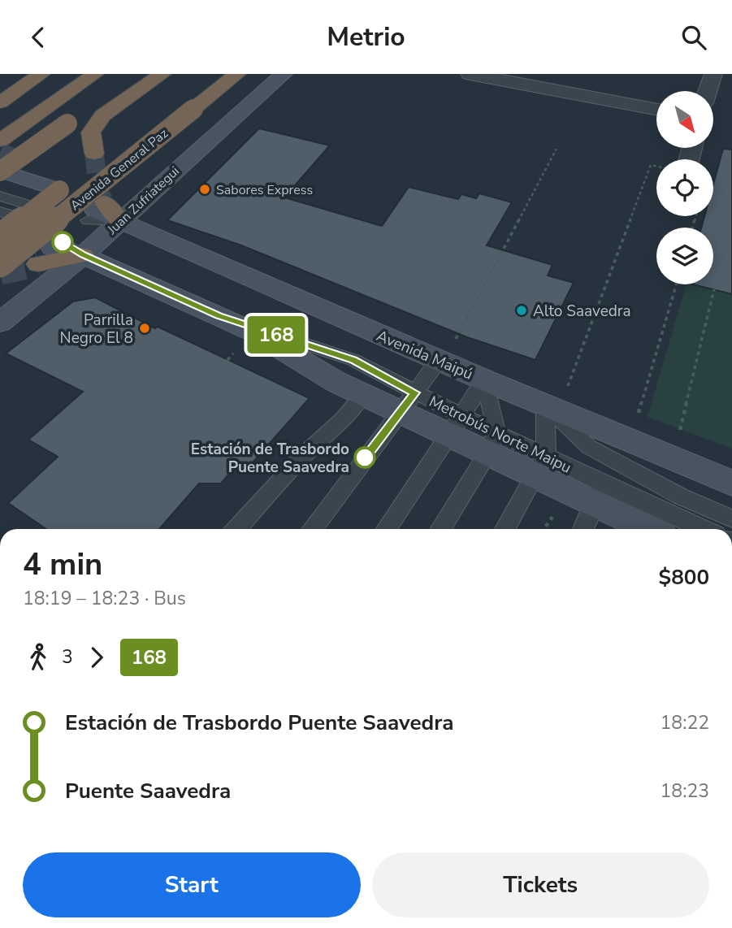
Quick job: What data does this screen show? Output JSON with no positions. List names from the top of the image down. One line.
{"streets":{"highway":["Avenida General Paz"],"main road":["Juan Zufriategui","Avenida Maipú"],"lane":["Metrobús Norte Maipu"]},"crossings":[["Juan Zufriategui","Avenida Maipú"],["Avenida Maipú","Metrobús Norte Maipu"]],"places":["Sabores Express","Alto Saavedra","Parrilla Negro El 8","Estación de Trasbordo Puente Saavedra"],"lines":["bus line 168"],"north":"bottom right","page":{"header":"Metrio","on_map":"168","heading":["4 min","18:19 – 18:23 · Bus","$800"],"legs":["3","168"],"list":[{"name":"Estación de Trasbordo Puente Saavedra","value":"18:22"},{"name":"Puente Saavedra","value":"18:23"}],"buttons":["Start","Tickets"]}}
